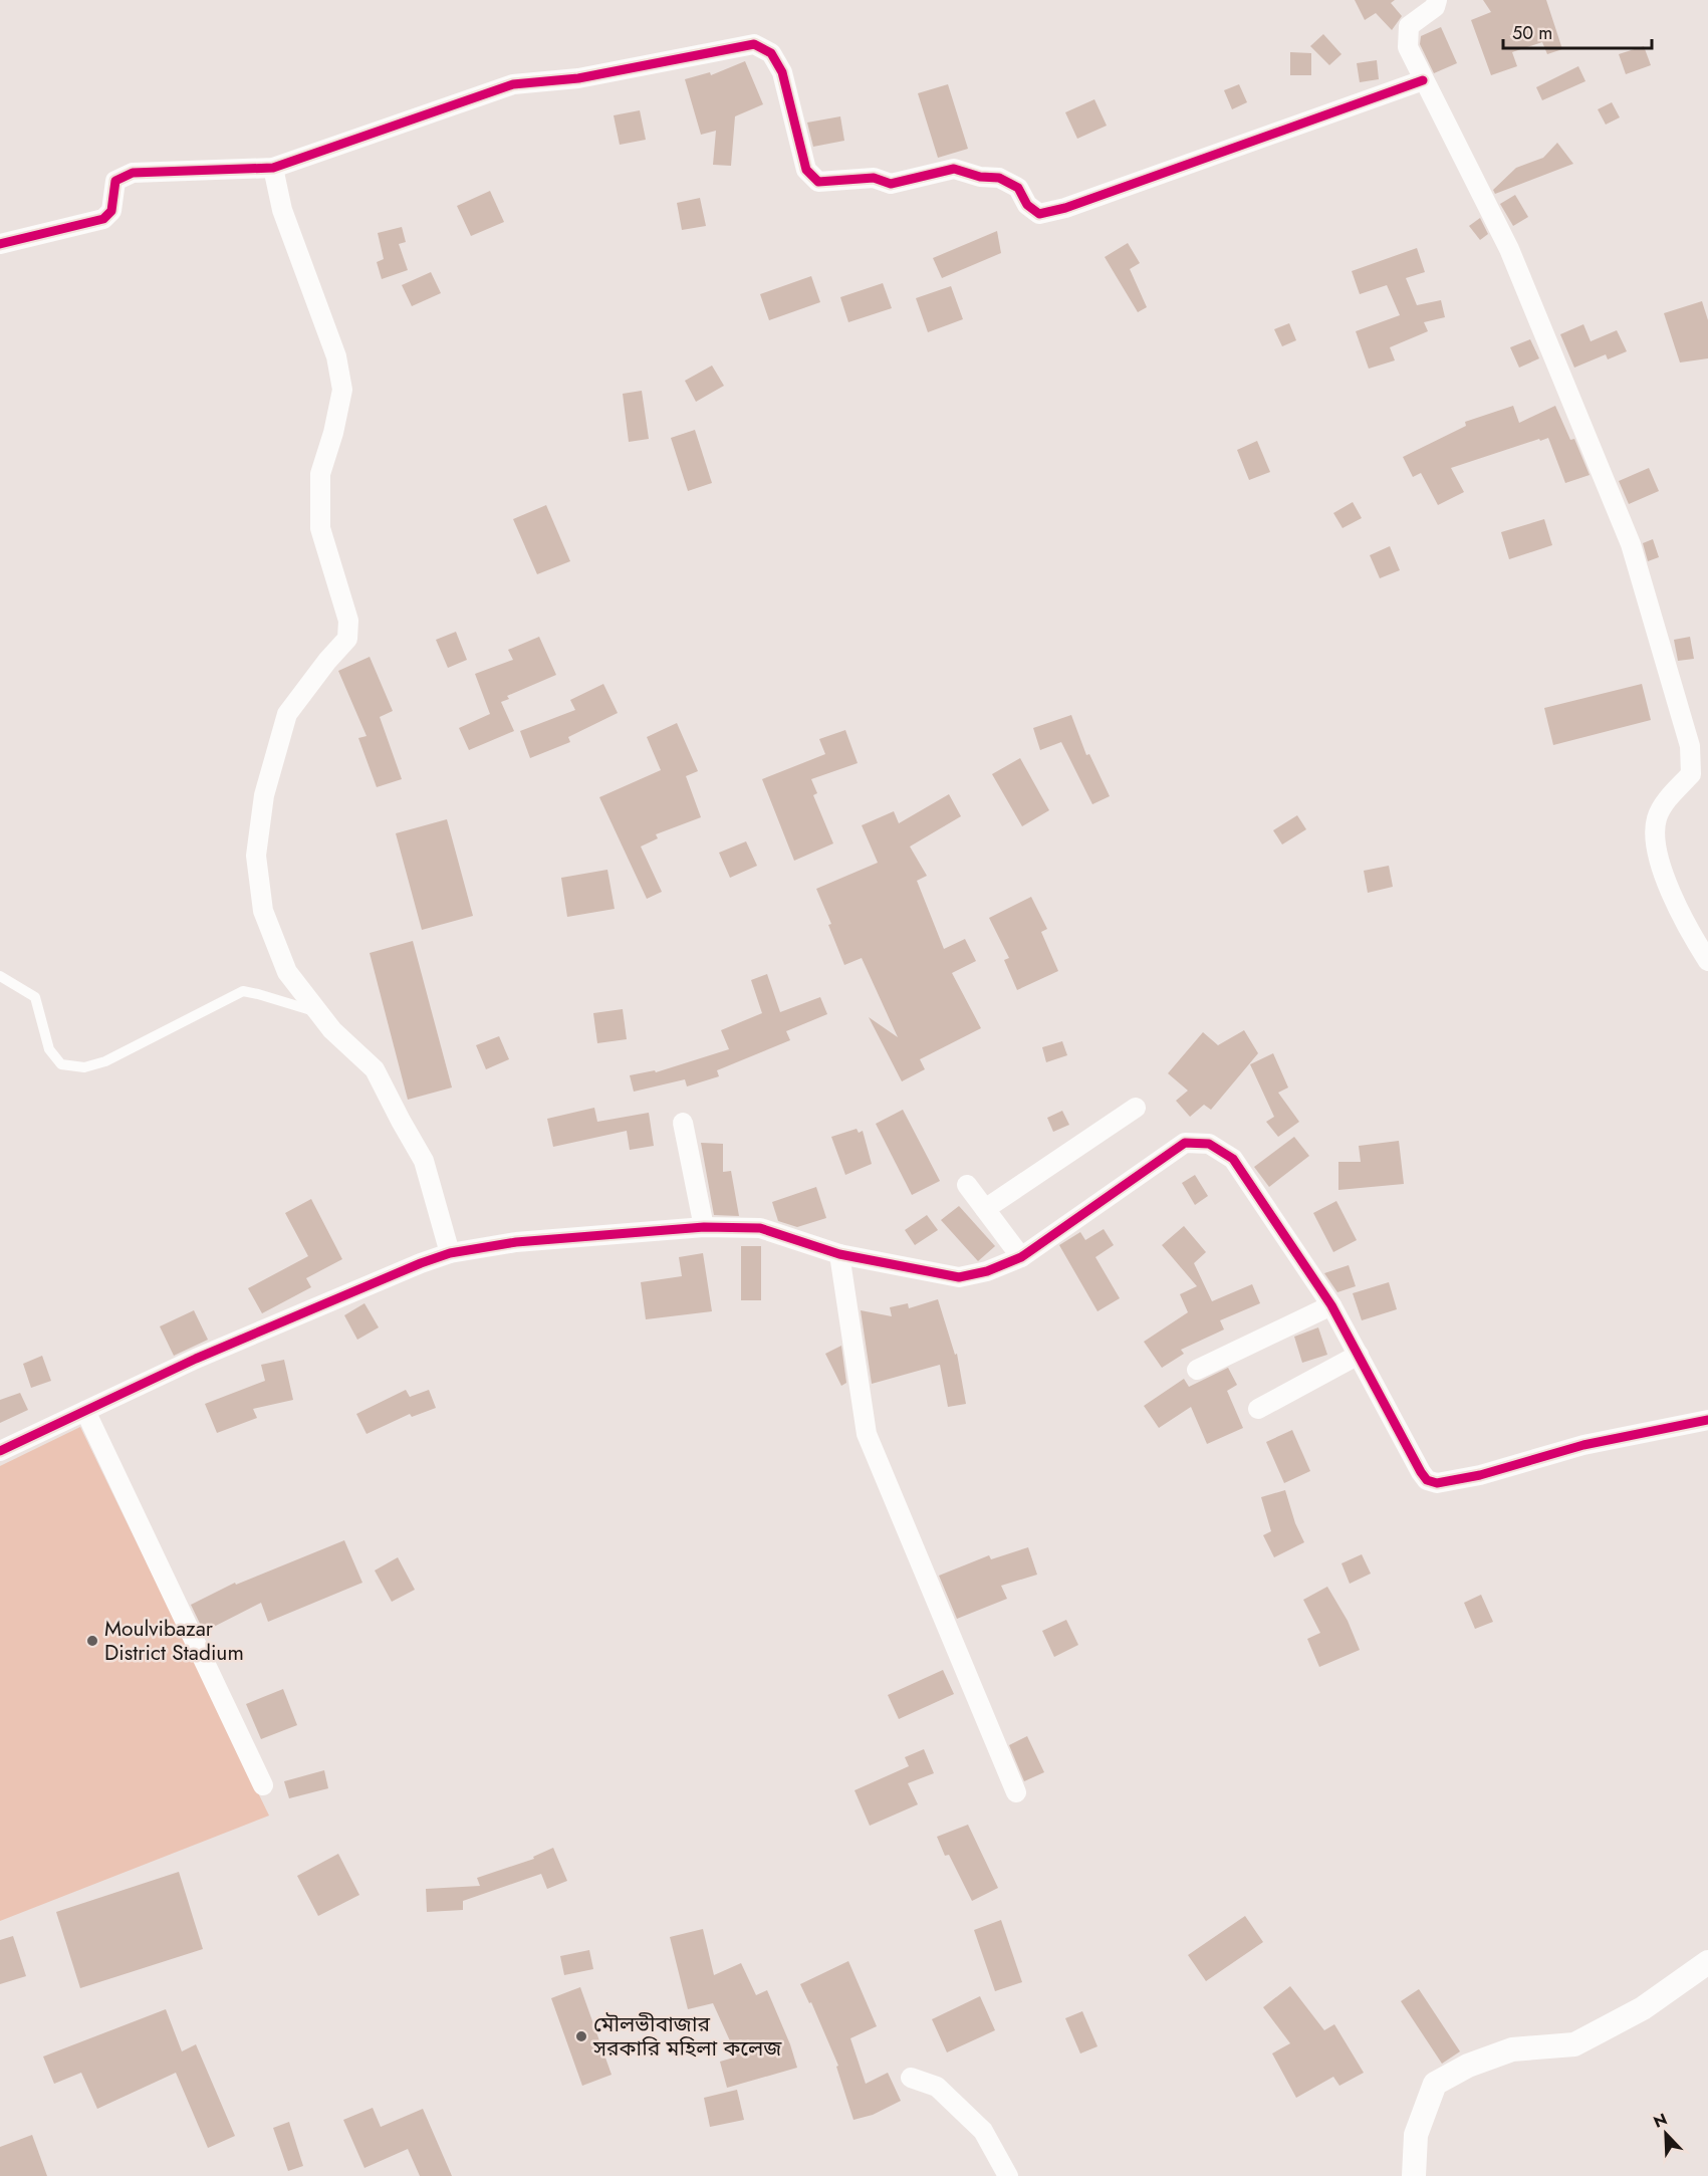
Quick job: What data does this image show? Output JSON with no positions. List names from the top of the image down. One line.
{"places":["Moulvibazar District Stadium","মৌলভীবাজার সরকারি মহিলা কলেজ"],"scale_bar":"50 m","north":"top left"}
